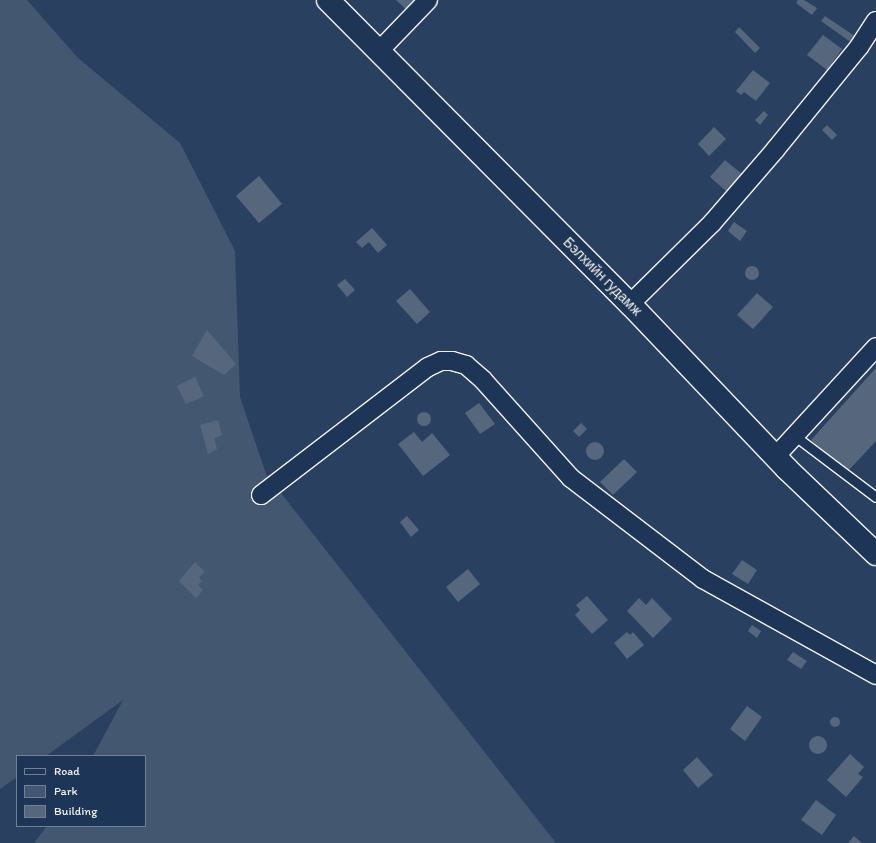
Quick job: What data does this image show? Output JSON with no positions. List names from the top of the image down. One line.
{"streets":{"main road":["Бэлхийн гудамж"]},"legend":["Road","Park","Building"]}
